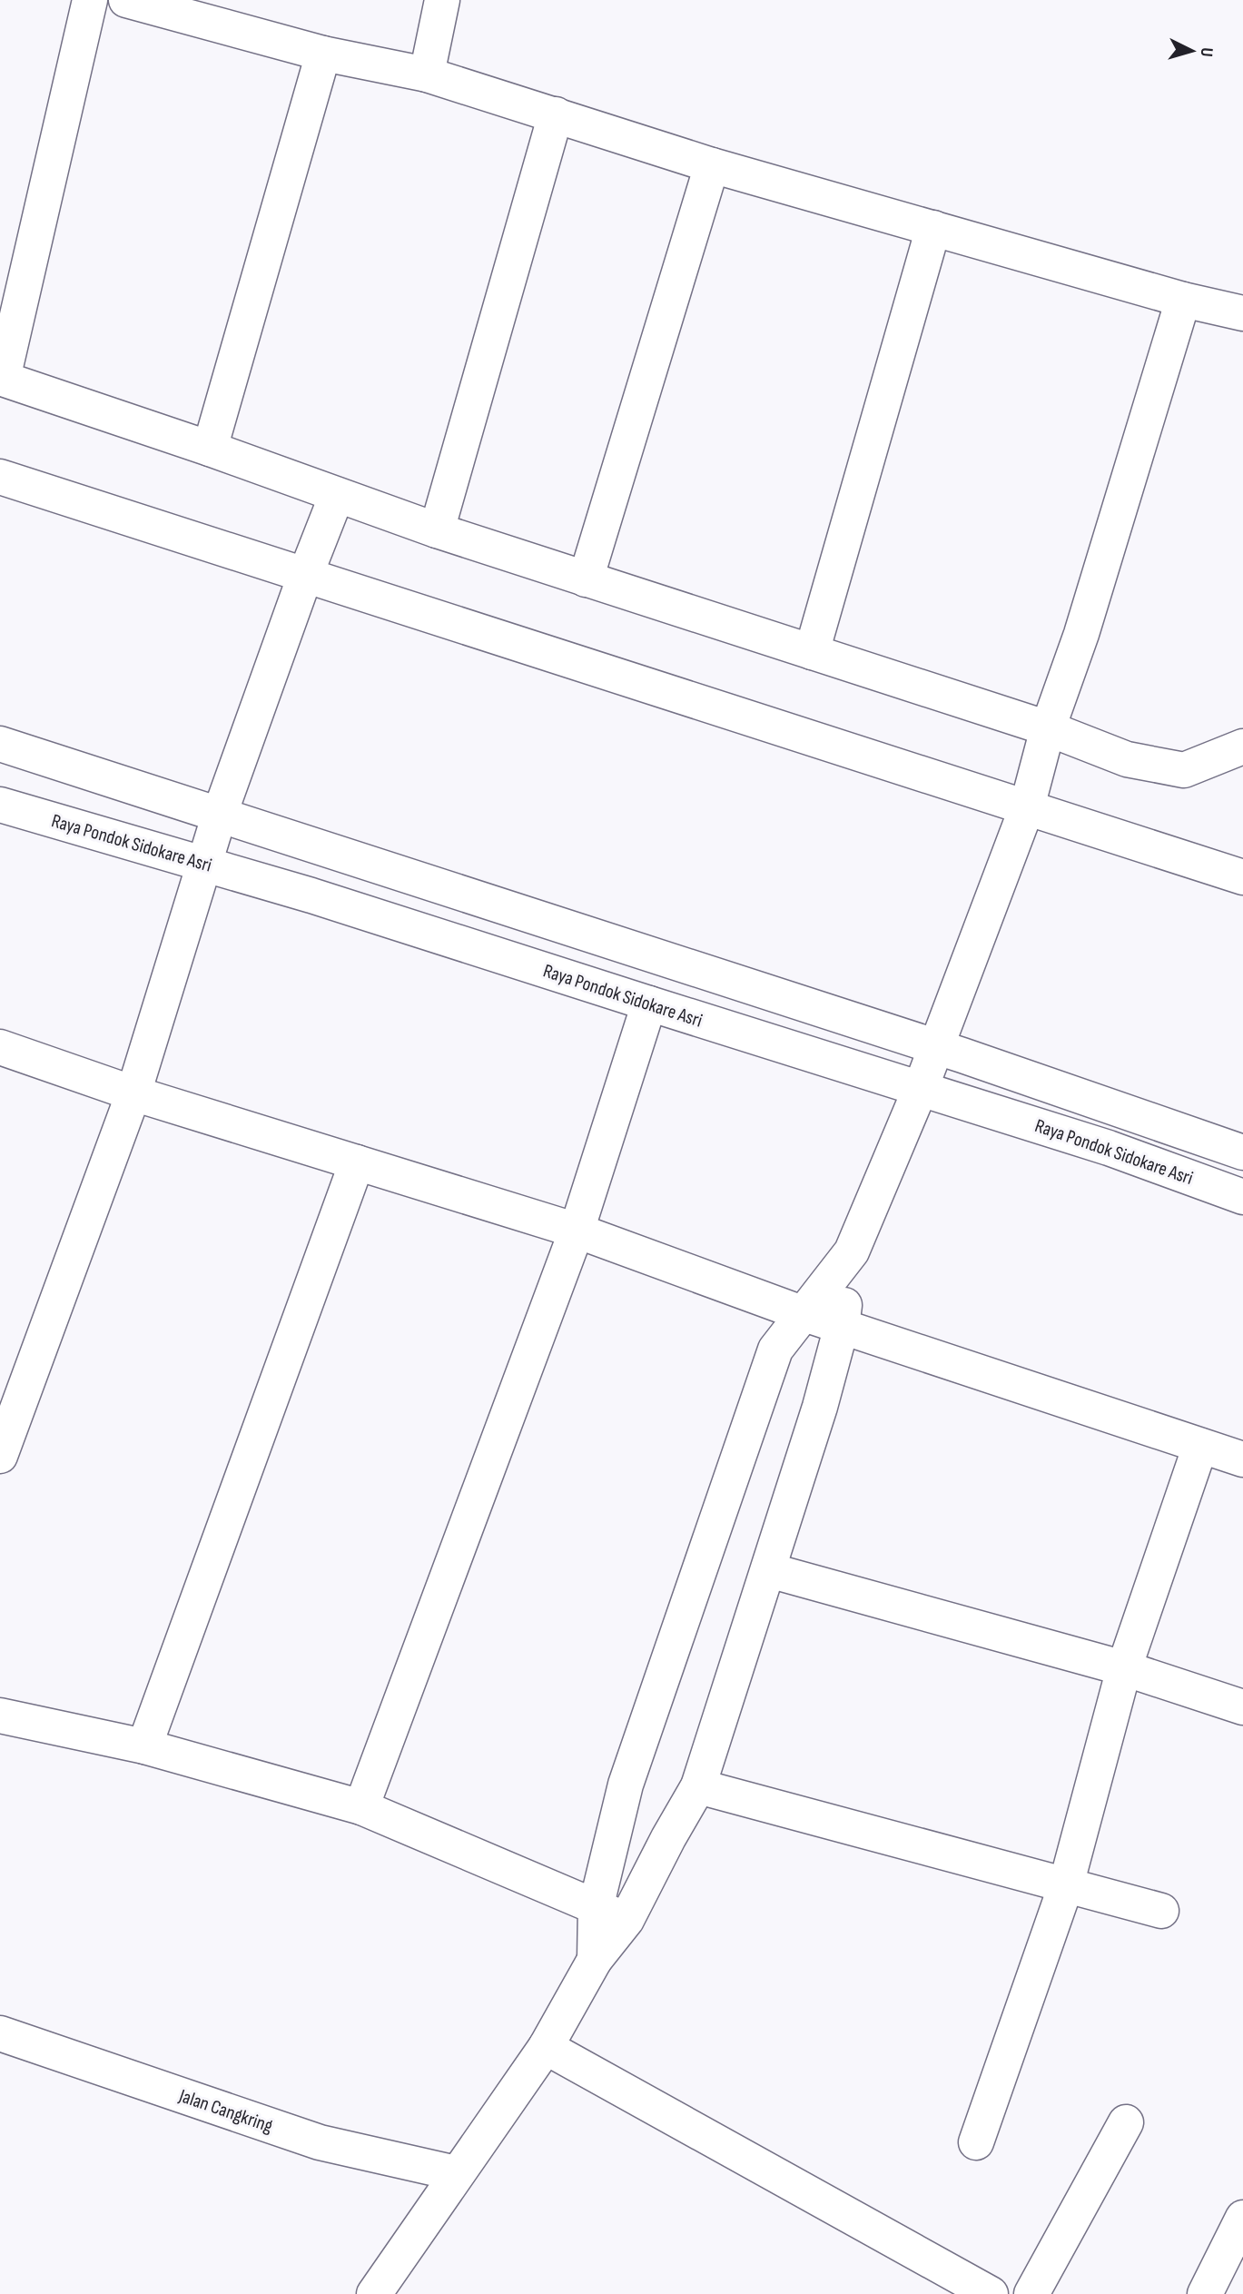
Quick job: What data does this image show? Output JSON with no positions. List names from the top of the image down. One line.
{"streets":{"street":["Raya Pondok Sidokare Asri","Jalan Cangkring"]},"north":"right"}
